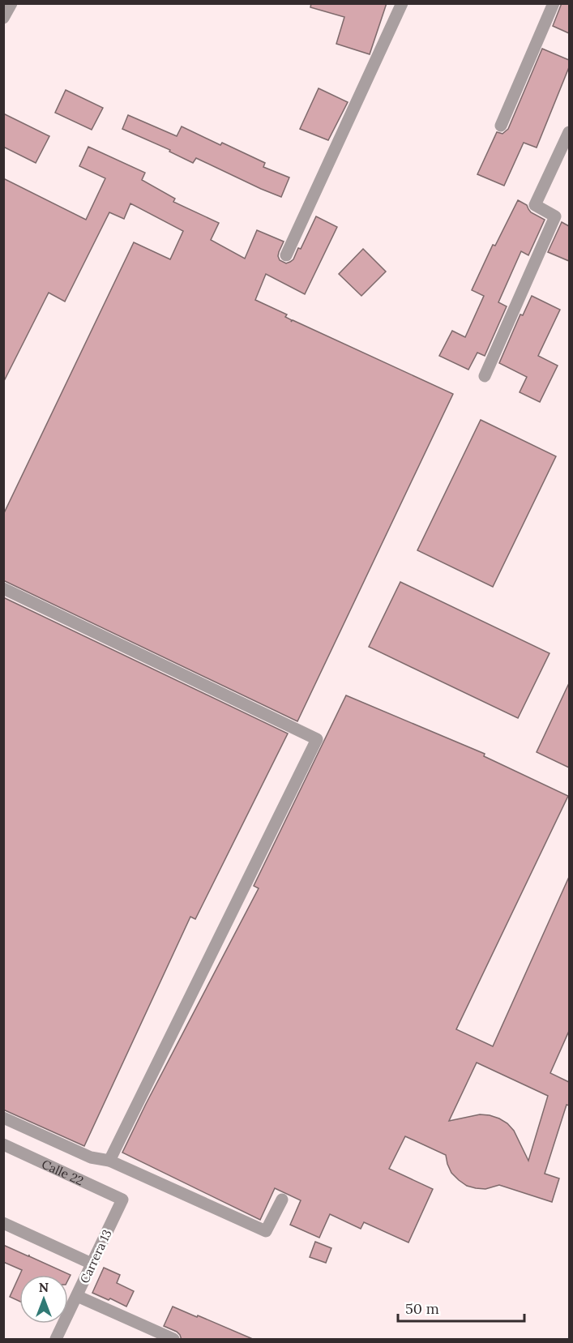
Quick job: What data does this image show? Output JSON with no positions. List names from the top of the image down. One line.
{"streets":{"street":["Calle 22","Carrera 13"]},"crossings":[["Calle 22","Carrera 13"]],"scale_bar":"50 m","north":"top"}
